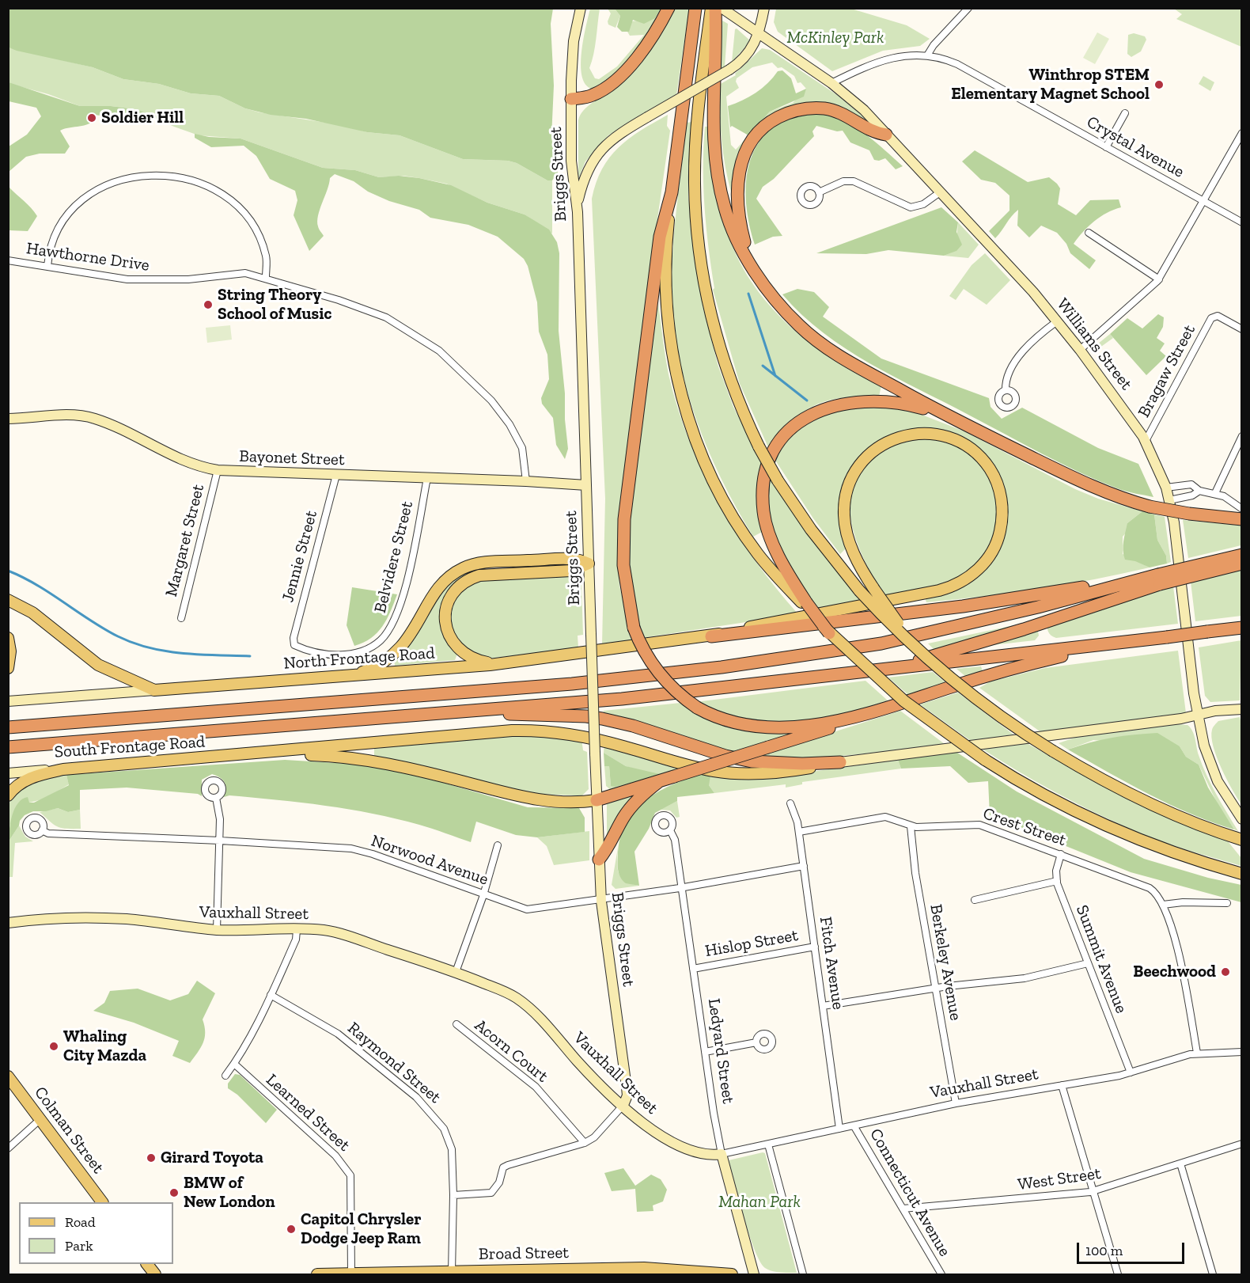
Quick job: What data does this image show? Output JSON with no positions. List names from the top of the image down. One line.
{"streets":{"main road":["Briggs Street","Williams Street","Bayonet Street","North Frontage Road","South Frontage Road","Vauxhall Street","Ledyard Street","Colman Street","Broad Street"],"street":["Crystal Avenue","Hawthorne Drive","Bragaw Street","Margaret Street","Jennie Street","Belvidere Street","Crest Street","Norwood Avenue","Hislop Street","Summit Avenue","Berkeley Avenue","Fitch Avenue","Acorn Court","Raymond Street","Learned Street","West Street","Connecticut Avenue"]},"crossings":[["Crystal Avenue","Williams Street"],["Briggs Street","Bayonet Street"],["Briggs Street","Norwood Avenue"],["Briggs Street","Vauxhall Street"],["Hawthorne Drive","Bayonet Street"],["Williams Street","Bragaw Street"],["Bayonet Street","Margaret Street"],["Bayonet Street","Jennie Street"],["Bayonet Street","Belvidere Street"],["Jennie Street","Belvidere Street"],["Crest Street","Summit Avenue"],["Crest Street","Berkeley Avenue"],["Crest Street","Fitch Avenue"],["Norwood Avenue","Fitch Avenue"],["Norwood Avenue","Ledyard Street"],["Vauxhall Street","Summit Avenue"],["Vauxhall Street","Berkeley Avenue"],["Vauxhall Street","Fitch Avenue"],["Vauxhall Street","Ledyard Street"],["Vauxhall Street","Connecticut Avenue"],["Hislop Street","Fitch Avenue"],["Hislop Street","Ledyard Street"],["Raymond Street","Broad Street"],["Learned Street","Broad Street"],["West Street","Connecticut Avenue"]],"parks":["McKinley Park","Mahan Park"],"places":["Winthrop STEM Elementary Magnet School","Soldier Hill","String Theory School of Music","Beechwood","Whaling City Mazda","Girard Toyota","BMW of New London","Capitol Chrysler Dodge Jeep Ram"],"legend":["Road","Park"],"scale_bar":"100 m"}
